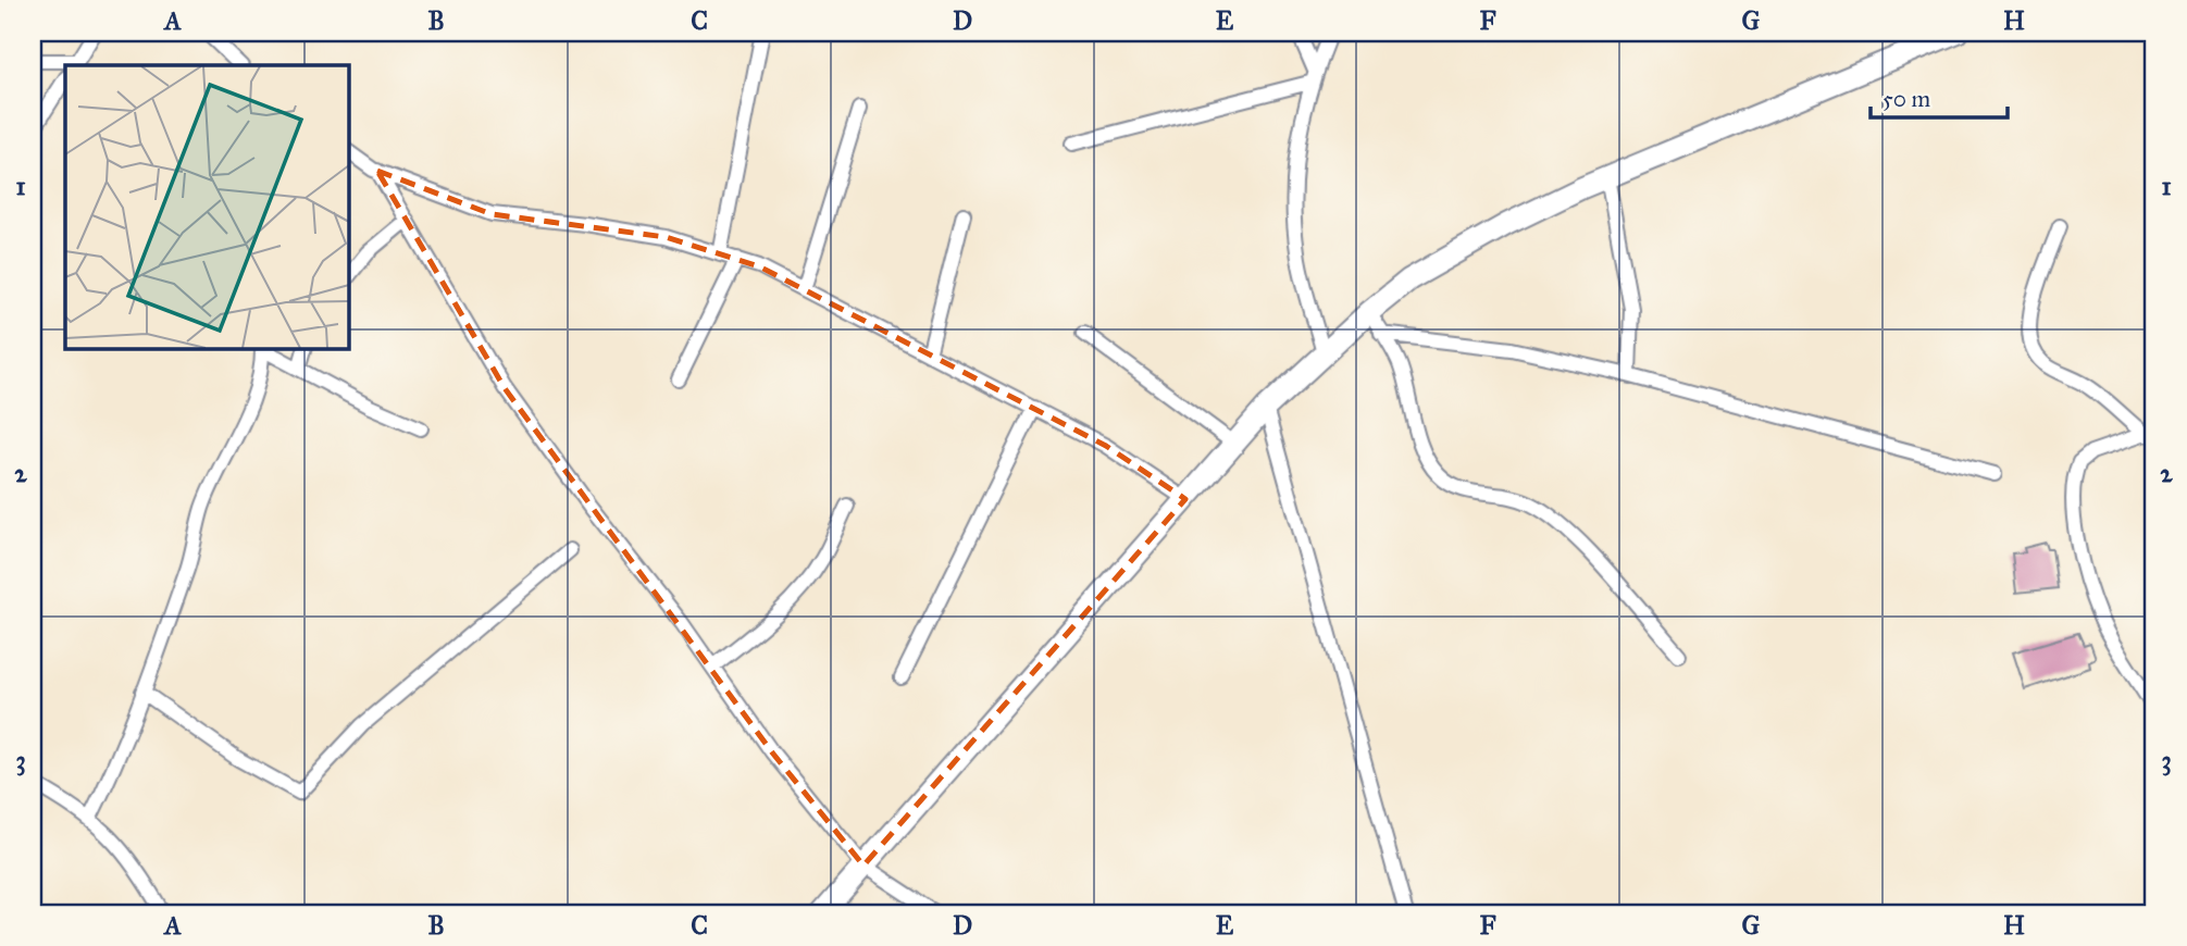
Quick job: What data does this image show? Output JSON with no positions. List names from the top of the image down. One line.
{"scale_bar":"50 m","grid":{"columns":["A","B","C","D","E","F","G","H"],"rows":["1","2","3"]}}
